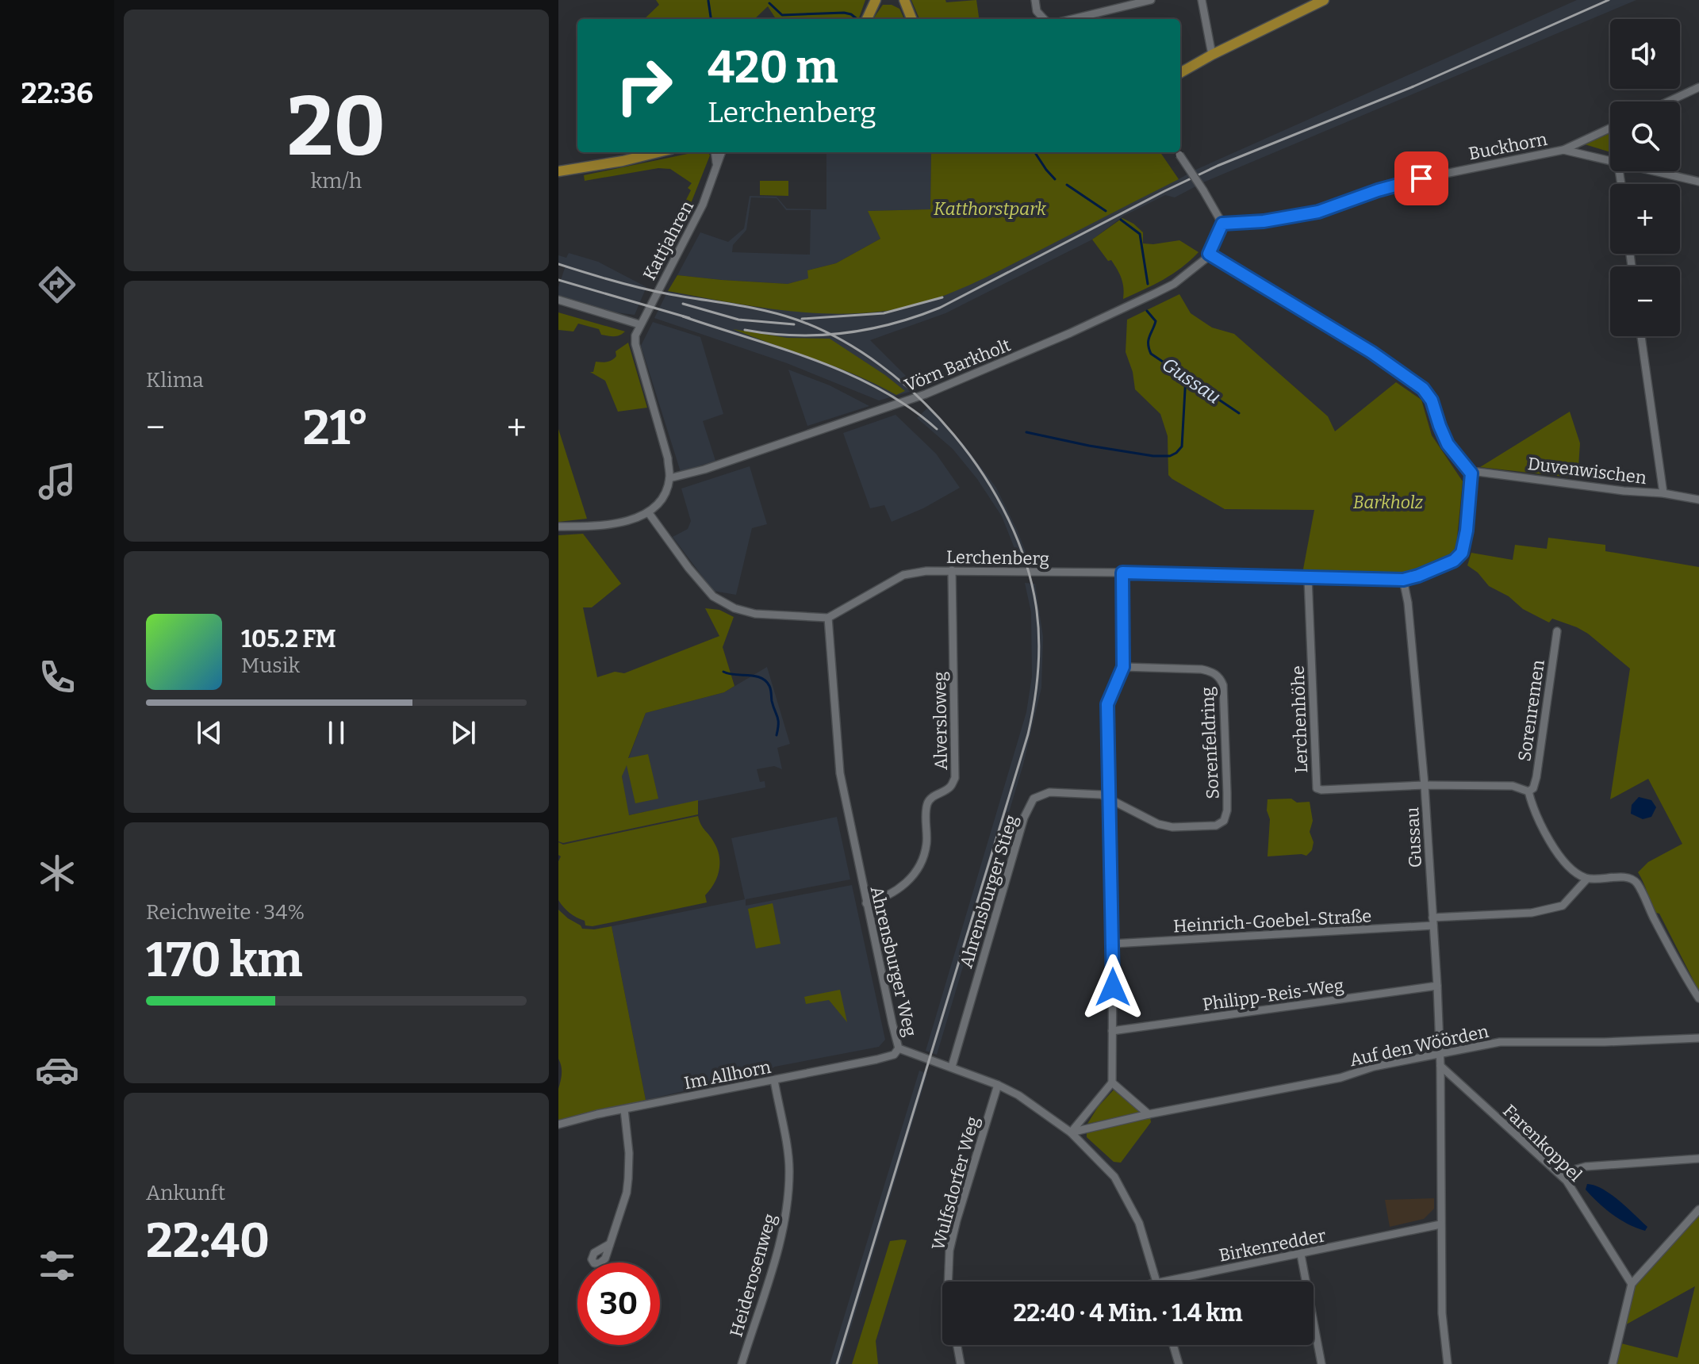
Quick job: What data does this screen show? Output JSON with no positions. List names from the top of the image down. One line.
{"streets":{"street":["Buckhorn","Kattjahren","Vörn Barkholt","Duvenwischen","Lerchenberg","Sorenremen","Lerchenhöhe","Alversloweg","Sorenfeldring","Gussau","Ahrensburger Stieg","Heinrich-Goebel-Straße","Ahrensburger Weg","Philipp-Reis-Weg","Auf den Wöörden","Im Allhorn","Farenkoppel","Wulfsdorfer Weg","Birkenredder","Heiderosenweg"]},"crossings":[["Buckhorn","Vörn Barkholt"],["Lerchenberg","Lerchenhöhe"],["Lerchenberg","Alversloweg"],["Lerchenberg","Gussau"],["Lerchenberg","Ahrensburger Weg"],["Lerchenhöhe","Gussau"],["Alversloweg","Ahrensburger Weg"],["Sorenfeldring","Ahrensburger Stieg"],["Gussau","Heinrich-Goebel-Straße"],["Gussau","Philipp-Reis-Weg"],["Gussau","Auf den Wöörden"],["Gussau","Farenkoppel"],["Gussau","Birkenredder"],["Ahrensburger Stieg","Ahrensburger Weg"],["Ahrensburger Weg","Auf den Wöörden"],["Ahrensburger Weg","Im Allhorn"],["Ahrensburger Weg","Wulfsdorfer Weg"],["Im Allhorn","Heiderosenweg"]],"water":["Gussau"],"parks":["Katthorstpark","Barkholz"],"page":{"tabs":"22:36","tile":[["20","km/h"],"Klima",["Reichweite · 34%","170 km"],["Ankunft","22:40"]],"map_buttons":["+","−"],"turn":["420 m","Lerchenberg"],"heat":["−","21°","+"],"song":["105.2 FM","Musik"],"limit":"30","trip":"22:40 · 4 Min. · 1.4 km"}}
